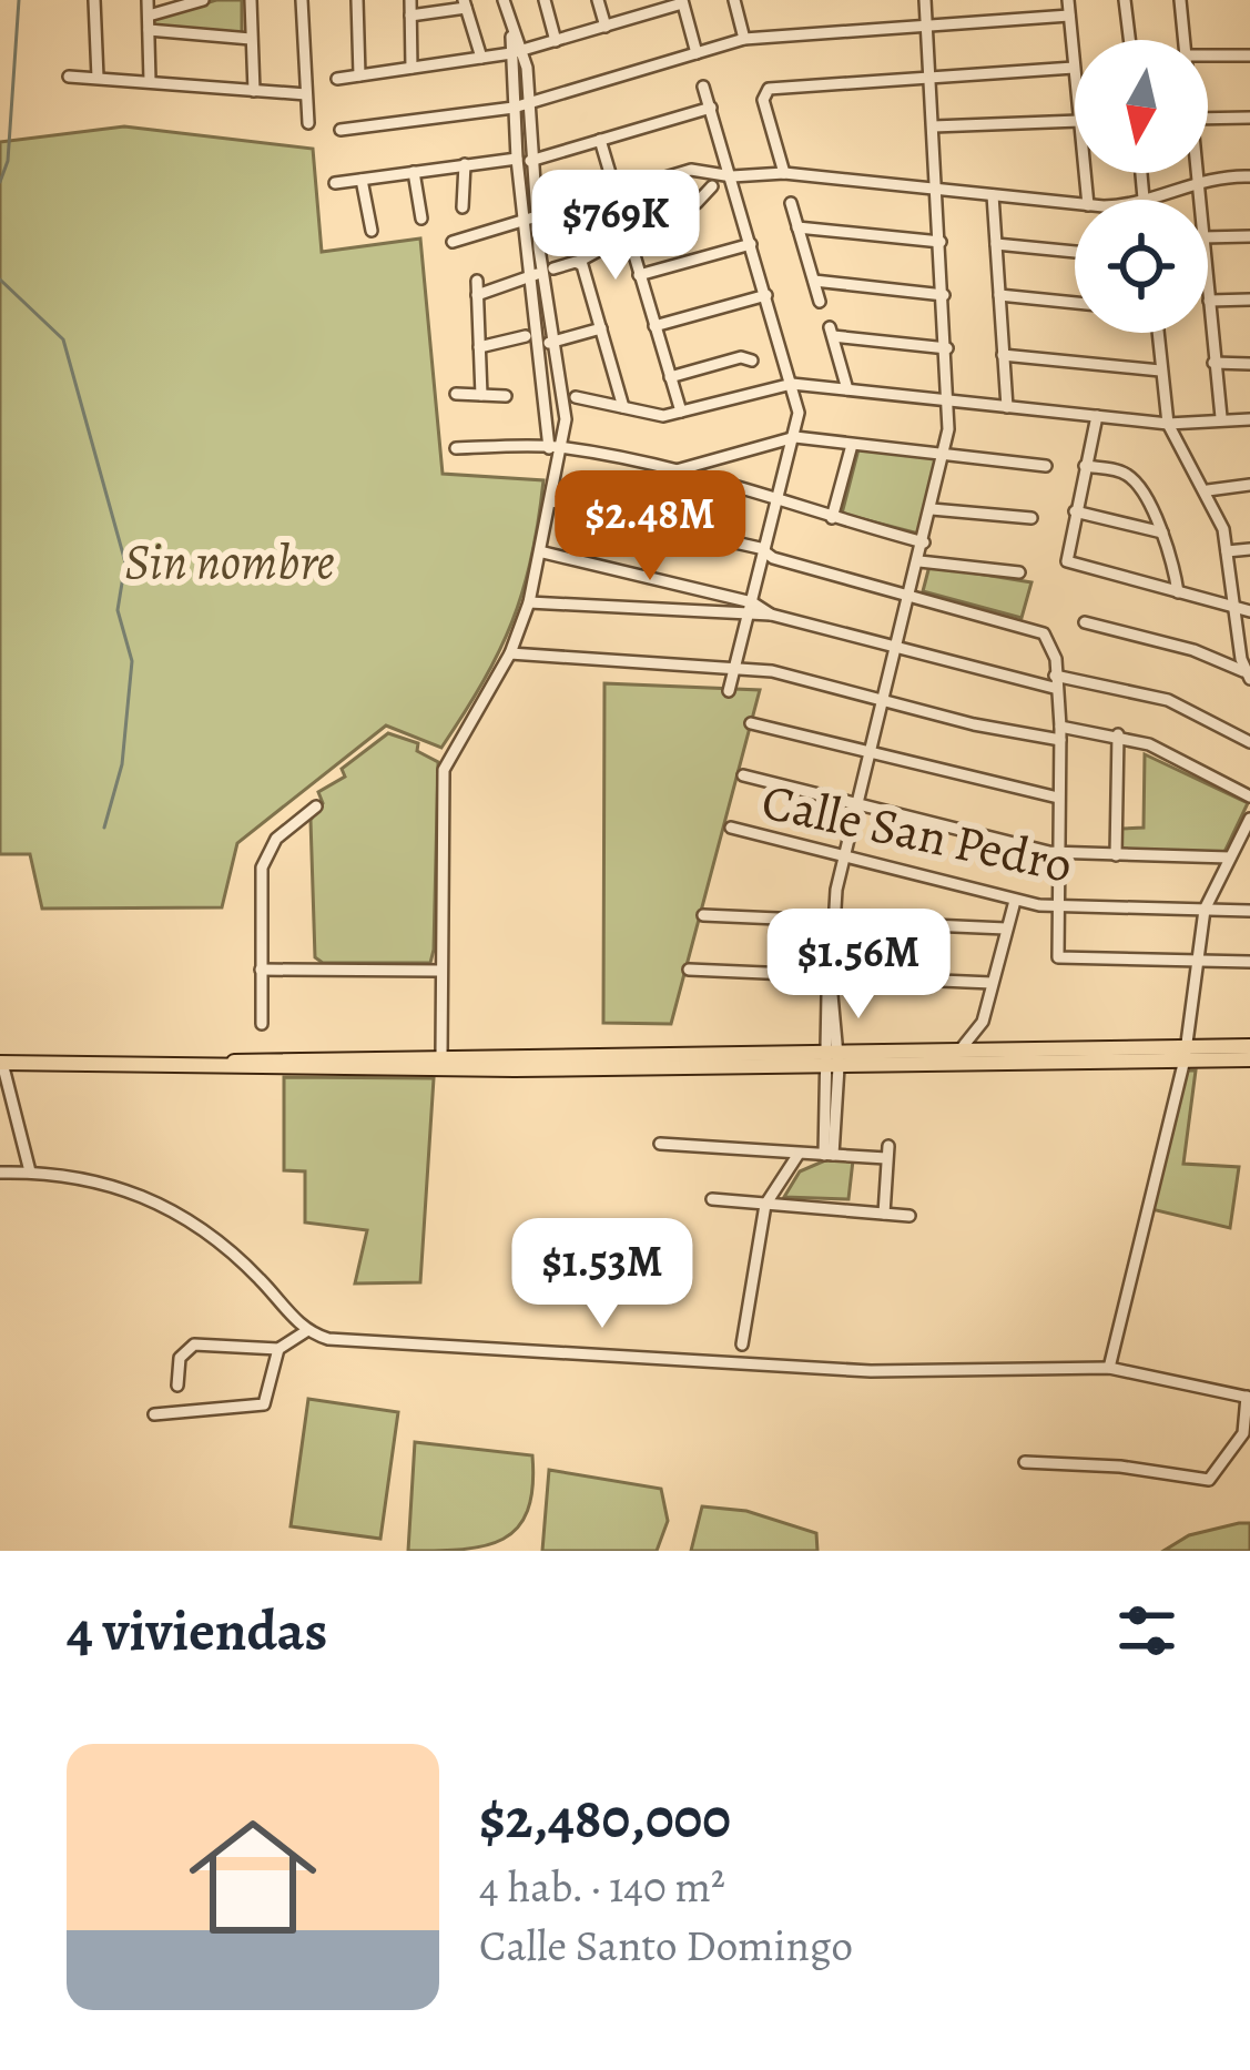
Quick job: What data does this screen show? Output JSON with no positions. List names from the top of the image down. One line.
{"streets":{"street":["Calle San Pedro"]},"parks":["Sin nombre"],"north":"bottom","page":{"price":["$769K","$2.48M","$1.56M","$1.53M"],"heading":"4 viviendas","list":[{"name":"$2,480,000","note":"4 hab. · 140 m² · Calle Santo Domingo"}]}}
